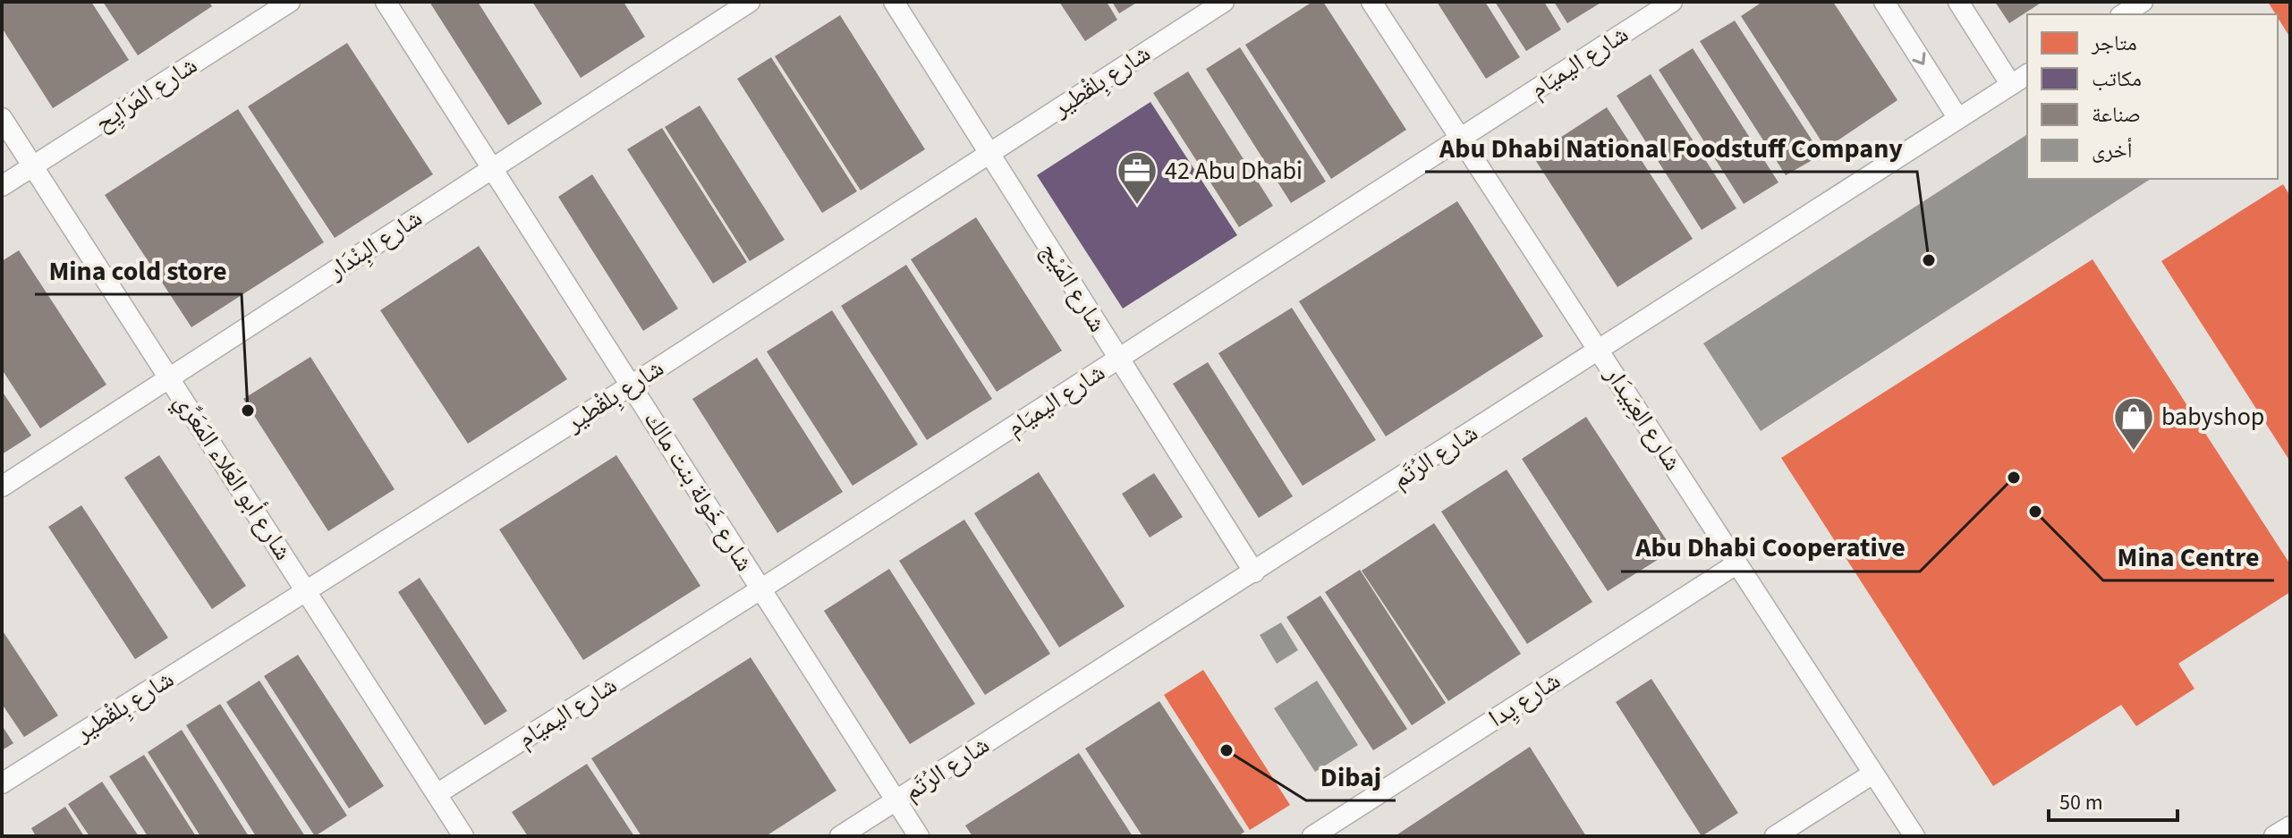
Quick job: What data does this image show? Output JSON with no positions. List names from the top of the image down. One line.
{"streets":{"street":["شارع اليميَام","شارع بِلقْطير","شارع المَرَايِح","شارع البِنْدَار","شارع المَيْج","شارع العِبَيدَار","شارع الرُتَم","شارع أبو العَلاء المَعَرِّي","شارع خَولة بنت مالك","شارع يِدا"]},"crossings":[["شارع اليميَام","شارع المَيْج"],["شارع اليميَام","شارع العِبَيدَار"],["شارع اليميَام","شارع أبو العَلاء المَعَرِّي"],["شارع اليميَام","شارع خَولة بنت مالك"],["شارع بِلقْطير","شارع المَيْج"],["شارع بِلقْطير","شارع أبو العَلاء المَعَرِّي"],["شارع بِلقْطير","شارع خَولة بنت مالك"],["شارع المَرَايِح","شارع أبو العَلاء المَعَرِّي"],["شارع البِنْدَار","شارع أبو العَلاء المَعَرِّي"],["شارع البِنْدَار","شارع خَولة بنت مالك"],["شارع المَيْج","شارع الرُتَم"],["شارع العِبَيدَار","شارع الرُتَم"],["شارع العِبَيدَار","شارع يِدا"],["شارع الرُتَم","شارع خَولة بنت مالك"]],"places":{"office":["42 Abu Dhabi"],"other":["Abu Dhabi National Foodstuff Company","Mina cold store","Abu Dhabi Cooperative","Mina Centre","Dibaj"],"shop":["babyshop"]},"legend":["متاجر","مكاتب","صناعة","أخرى"],"scale_bar":"50 m"}
